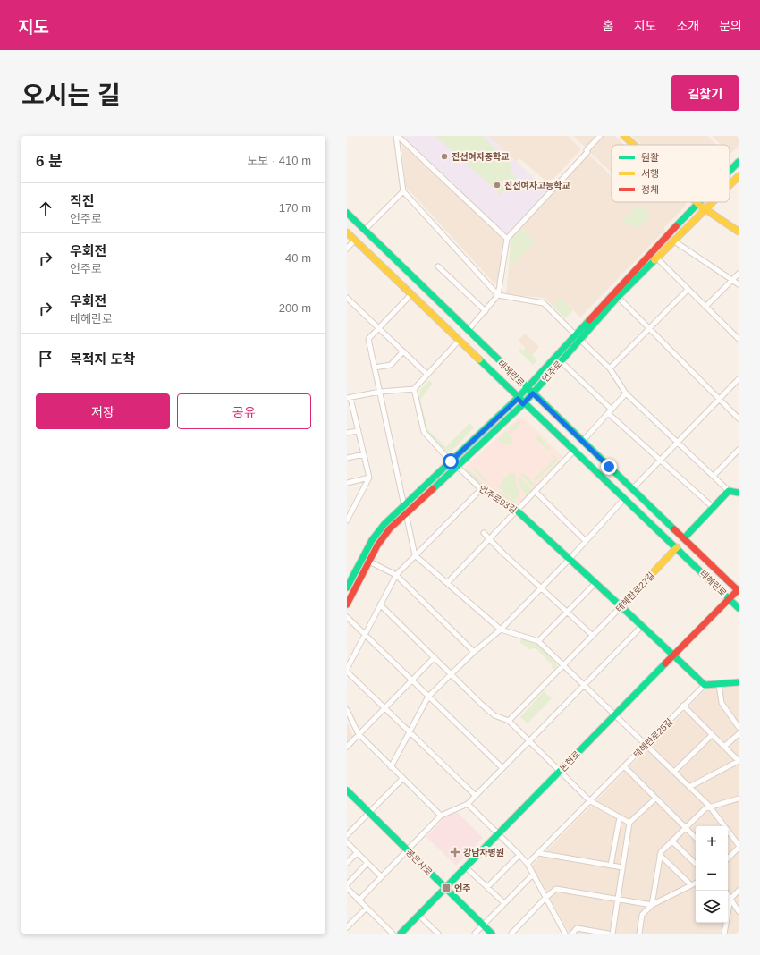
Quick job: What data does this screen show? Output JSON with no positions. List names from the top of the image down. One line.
{"streets":{"main road":["언주로","테헤란로","언주로93길","테헤란로27길","논현로","봉은사로"],"street":["테헤란로25길"]},"crossings":[["언주로","테헤란로"],["언주로","언주로93길"],["테헤란로","테헤란로27길"],["테헤란로","논현로"],["언주로93길","테헤란로27길"],["언주로93길","테헤란로25길"],["언주로93길","논현로"],["논현로","봉은사로"]],"places":{"other":["진선여자중학교","진선여자고등학교"],"health":["강남차병원"],"transit":["언주"]},"legend":["원활","서행","정체"],"page":{"header":"지도","nav":["홈","지도","소개","문의"],"title":"오시는 길","buttons":["길찾기",["저장","공유"]],"heading":["6 분","도보 · 410 m"],"list":[["직진","언주로","170 m"],["우회전","언주로","40 m"],["우회전","테헤란로","200 m"],"목적지 도착"],"map_buttons":["+","−"]}}
